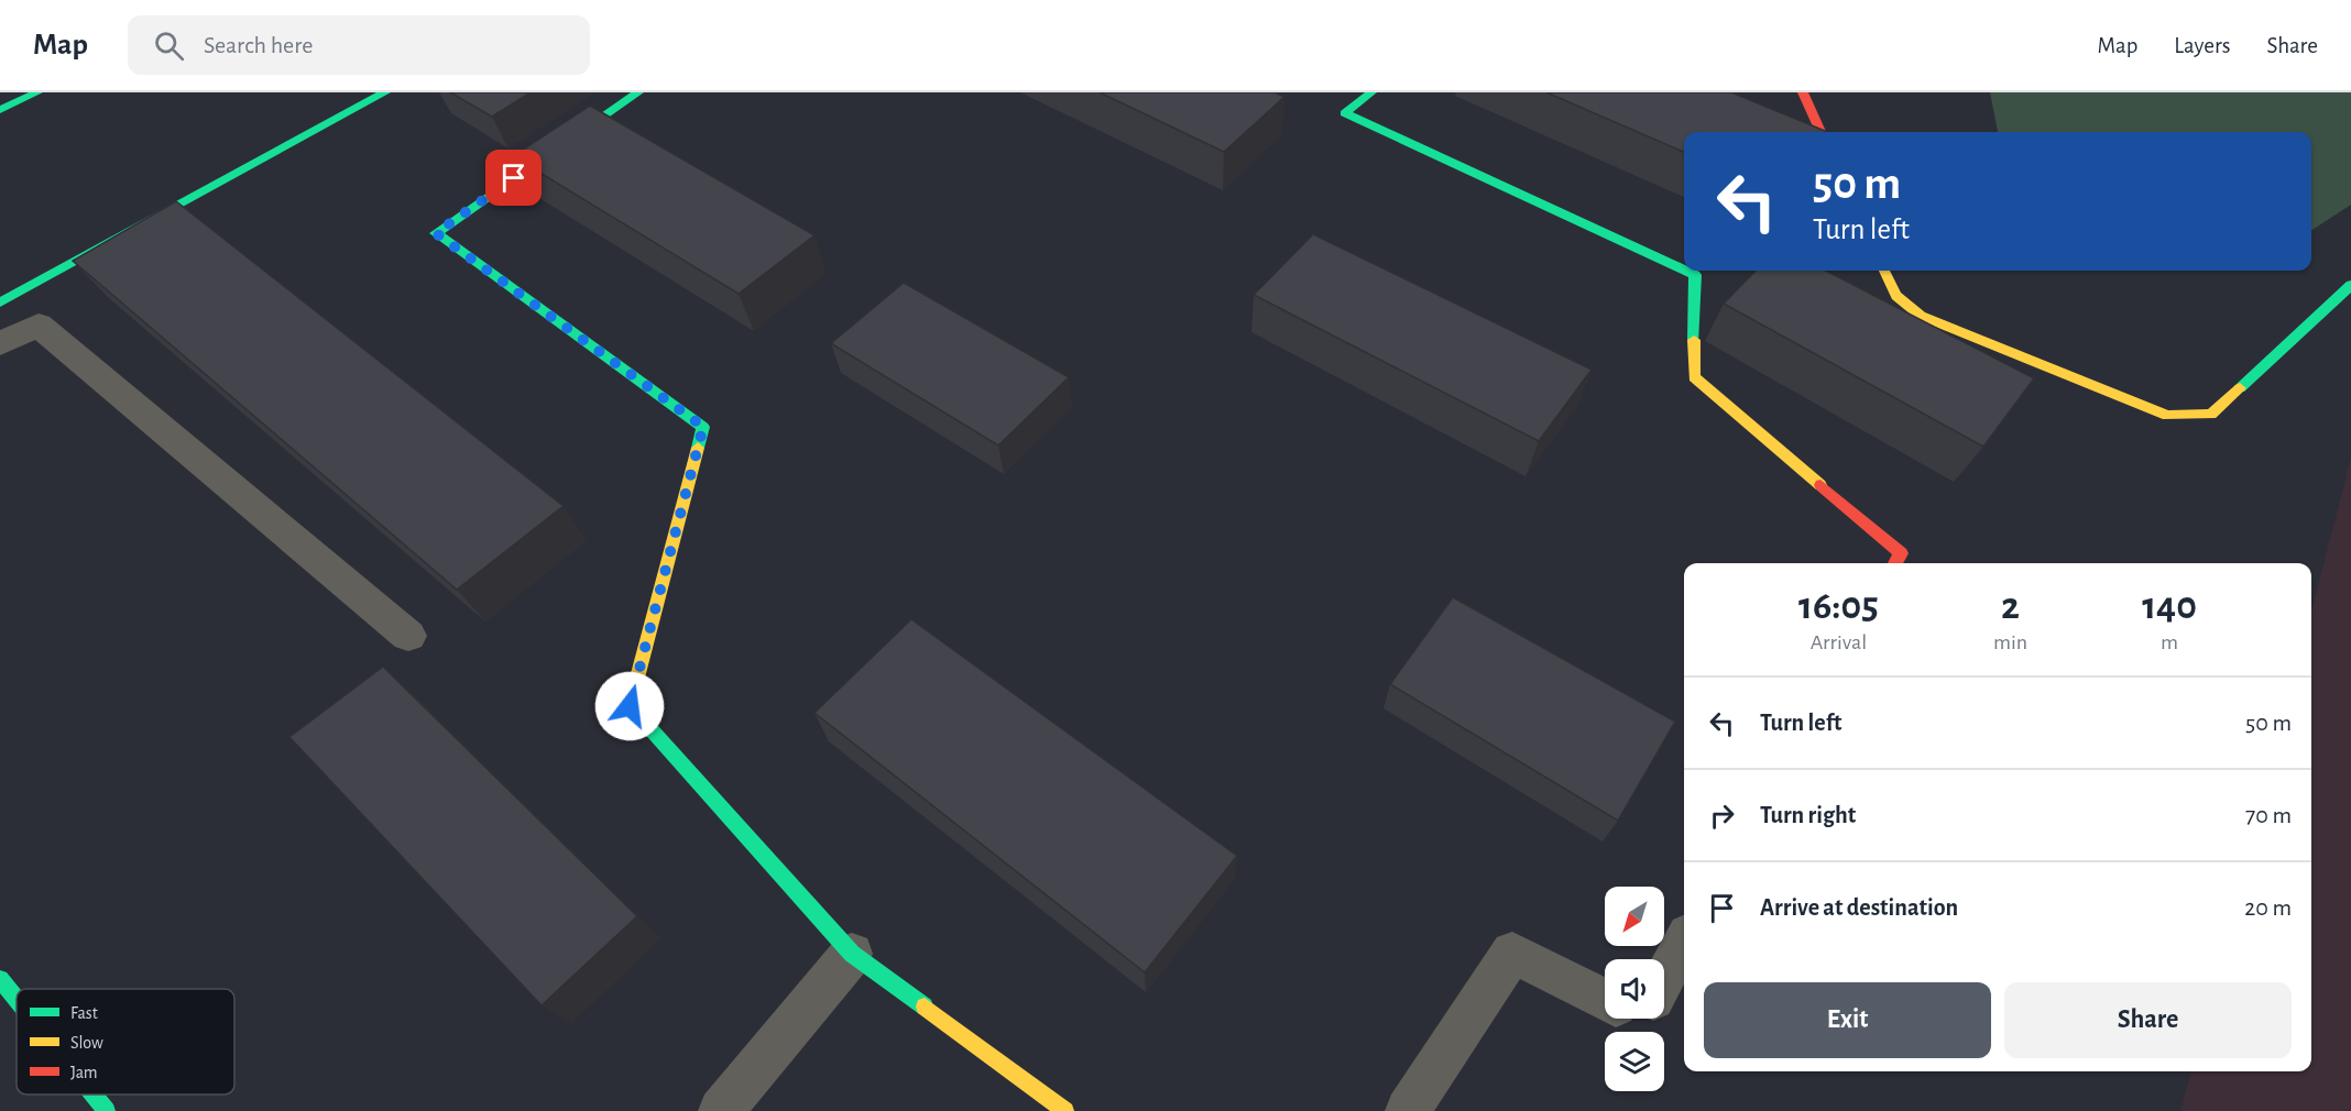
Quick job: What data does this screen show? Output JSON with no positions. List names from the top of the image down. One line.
{"legend":["Fast","Slow","Jam"],"north":"bottom left","page":{"header":"Map","search":"Search here","nav":["Map","Layers","Share"],"turn":["50 m","Turn left"],"eta":["16:05","Arrival","2","min","140","m"],"list":[{"name":"Turn left","value":"50 m"},{"name":"Turn right","value":"70 m"},{"name":"Arrive at destination","value":"20 m"}],"buttons":["Exit","Share"]}}
